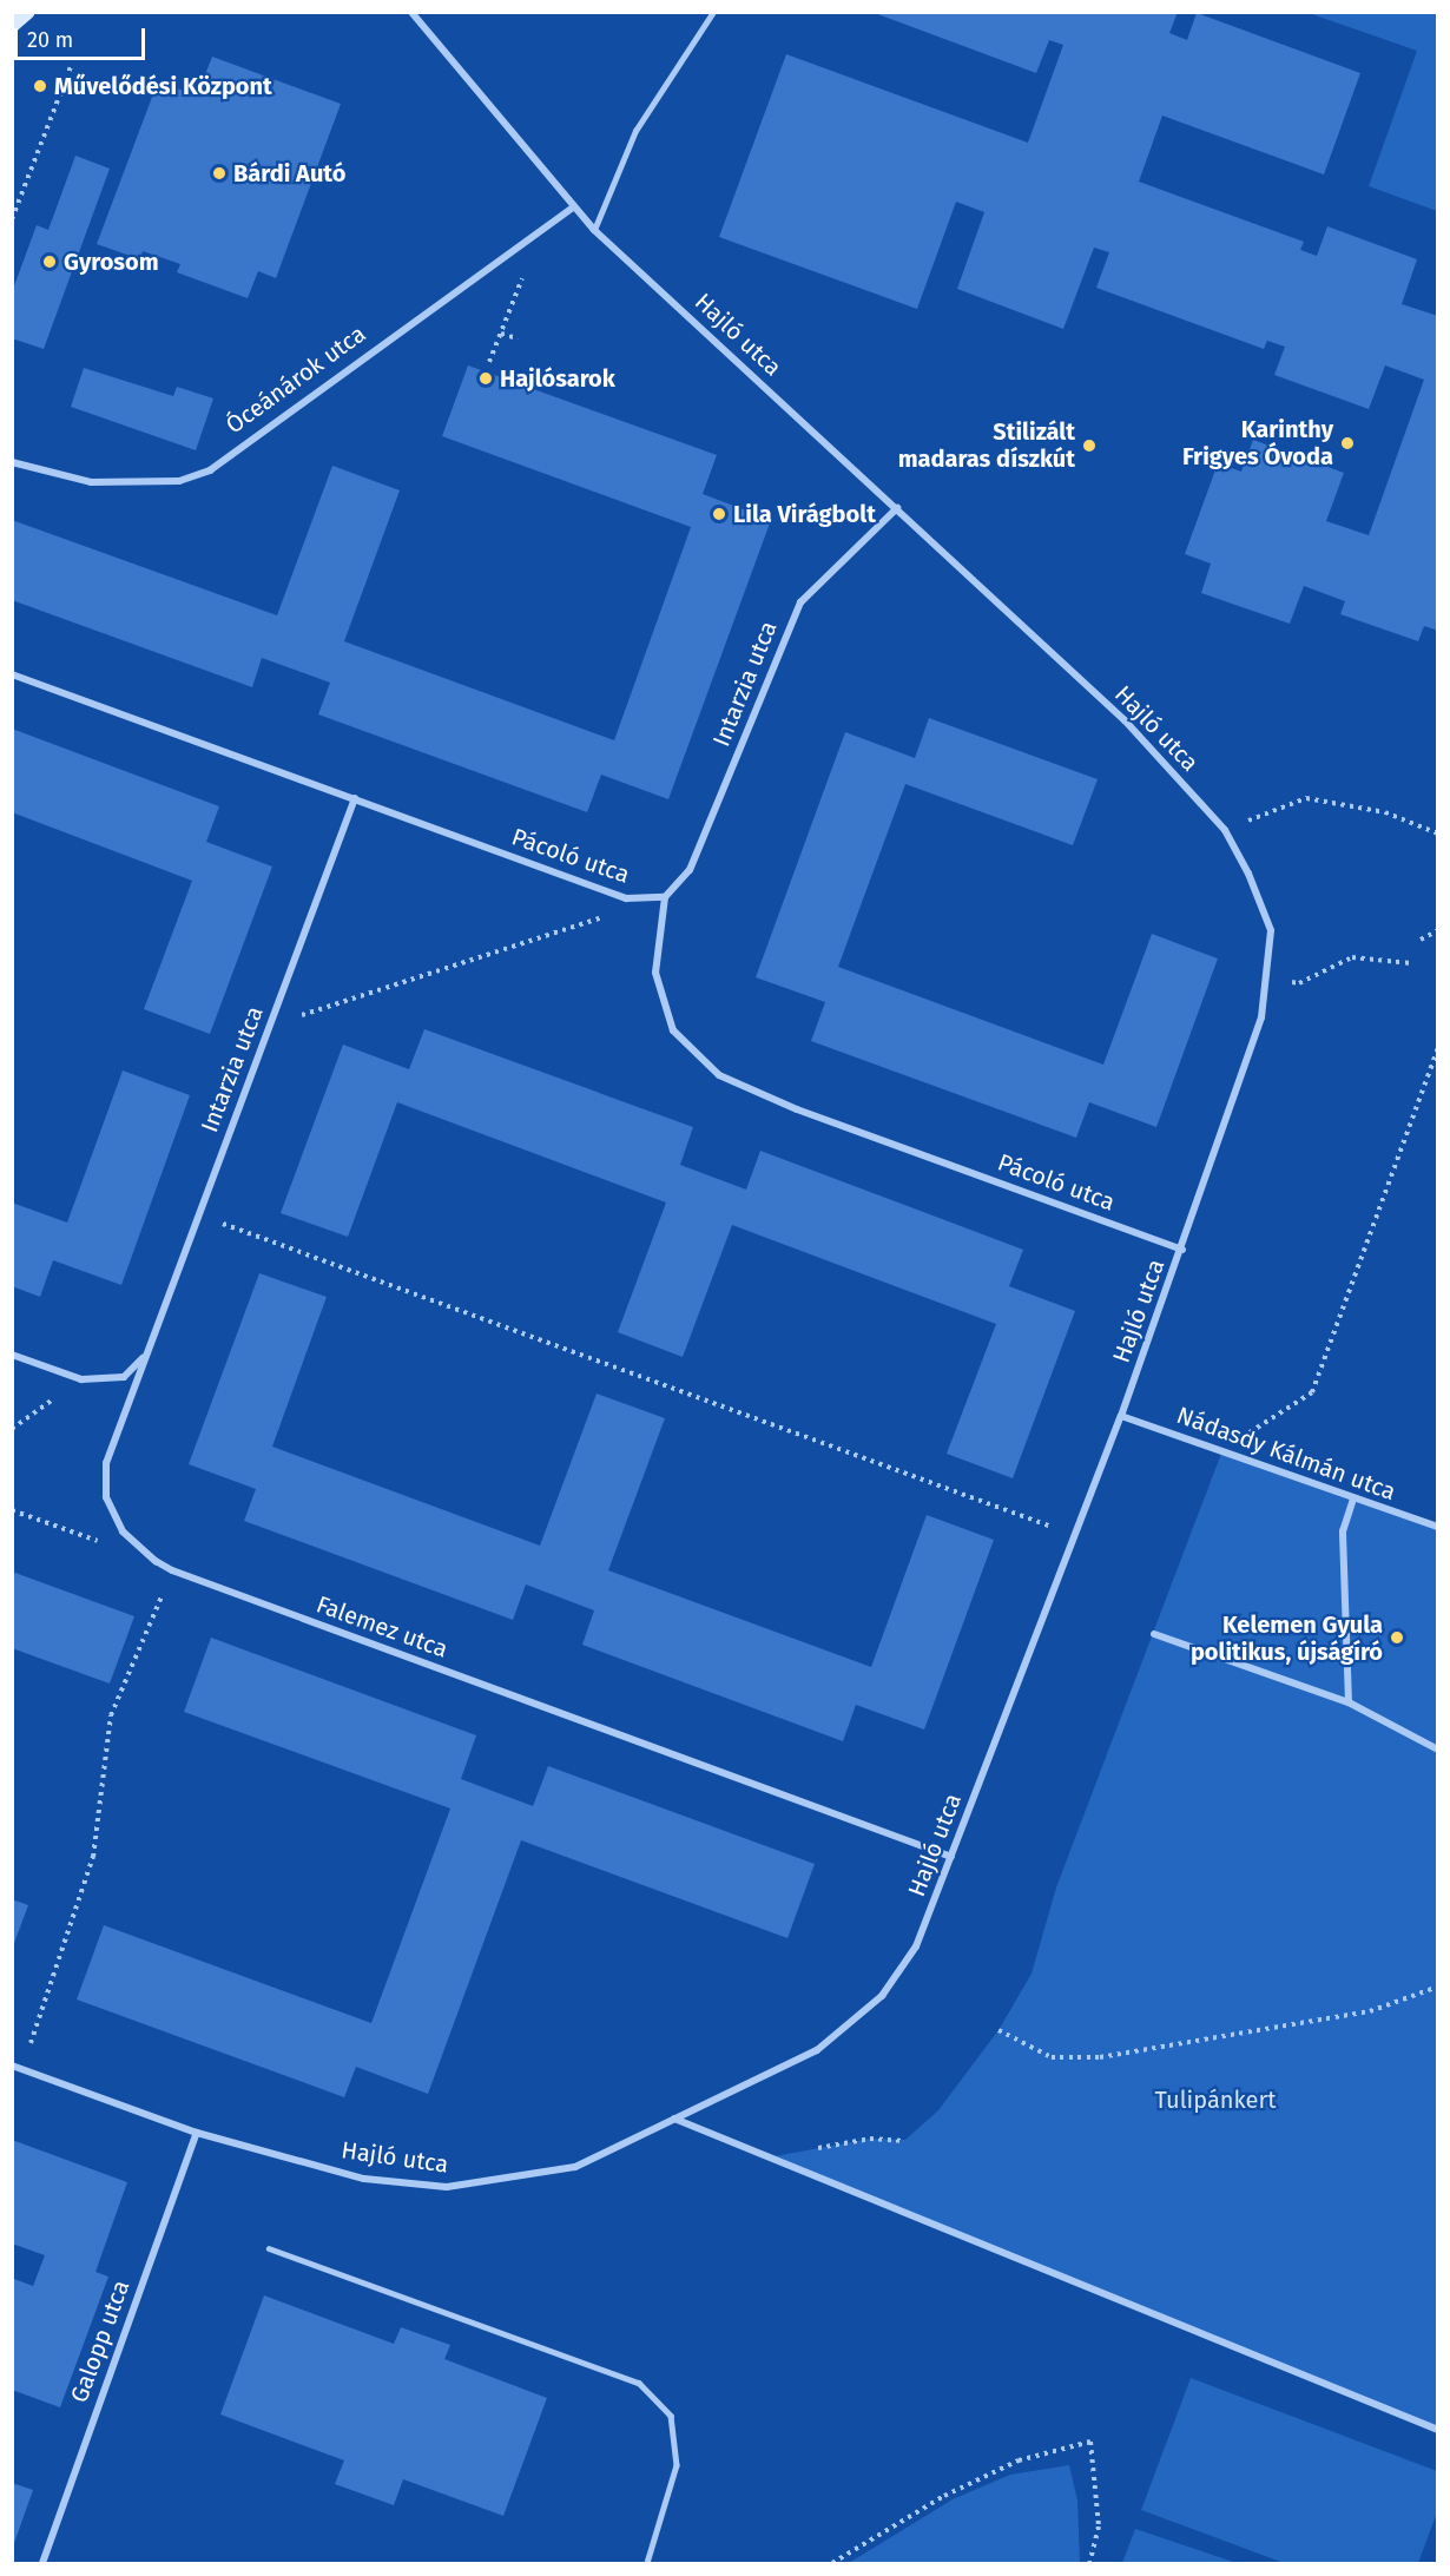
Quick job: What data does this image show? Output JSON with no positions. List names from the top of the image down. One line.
{"streets":{"street":["Hajló utca","Óceánárok utca","Intarzia utca","Pácoló utca","Nádasdy Kálmán utca","Falemez utca","Galopp utca"]},"crossings":[["Hajló utca","Óceánárok utca"],["Hajló utca","Intarzia utca"],["Hajló utca","Pácoló utca"],["Hajló utca","Nádasdy Kálmán utca"],["Hajló utca","Falemez utca"],["Hajló utca","Galopp utca"],["Intarzia utca","Pácoló utca"],["Intarzia utca","Falemez utca"]],"parks":["Tulipánkert"],"places":["Művelődési Központ","Bárdi Autó","Gyrosom","Hajlósarok","Karinthy Frigyes Óvoda","Stilizált madaras díszkút","Lila Virágbolt","Kelemen Gyula politikus, újságíró"],"scale_bar":"20 m"}
